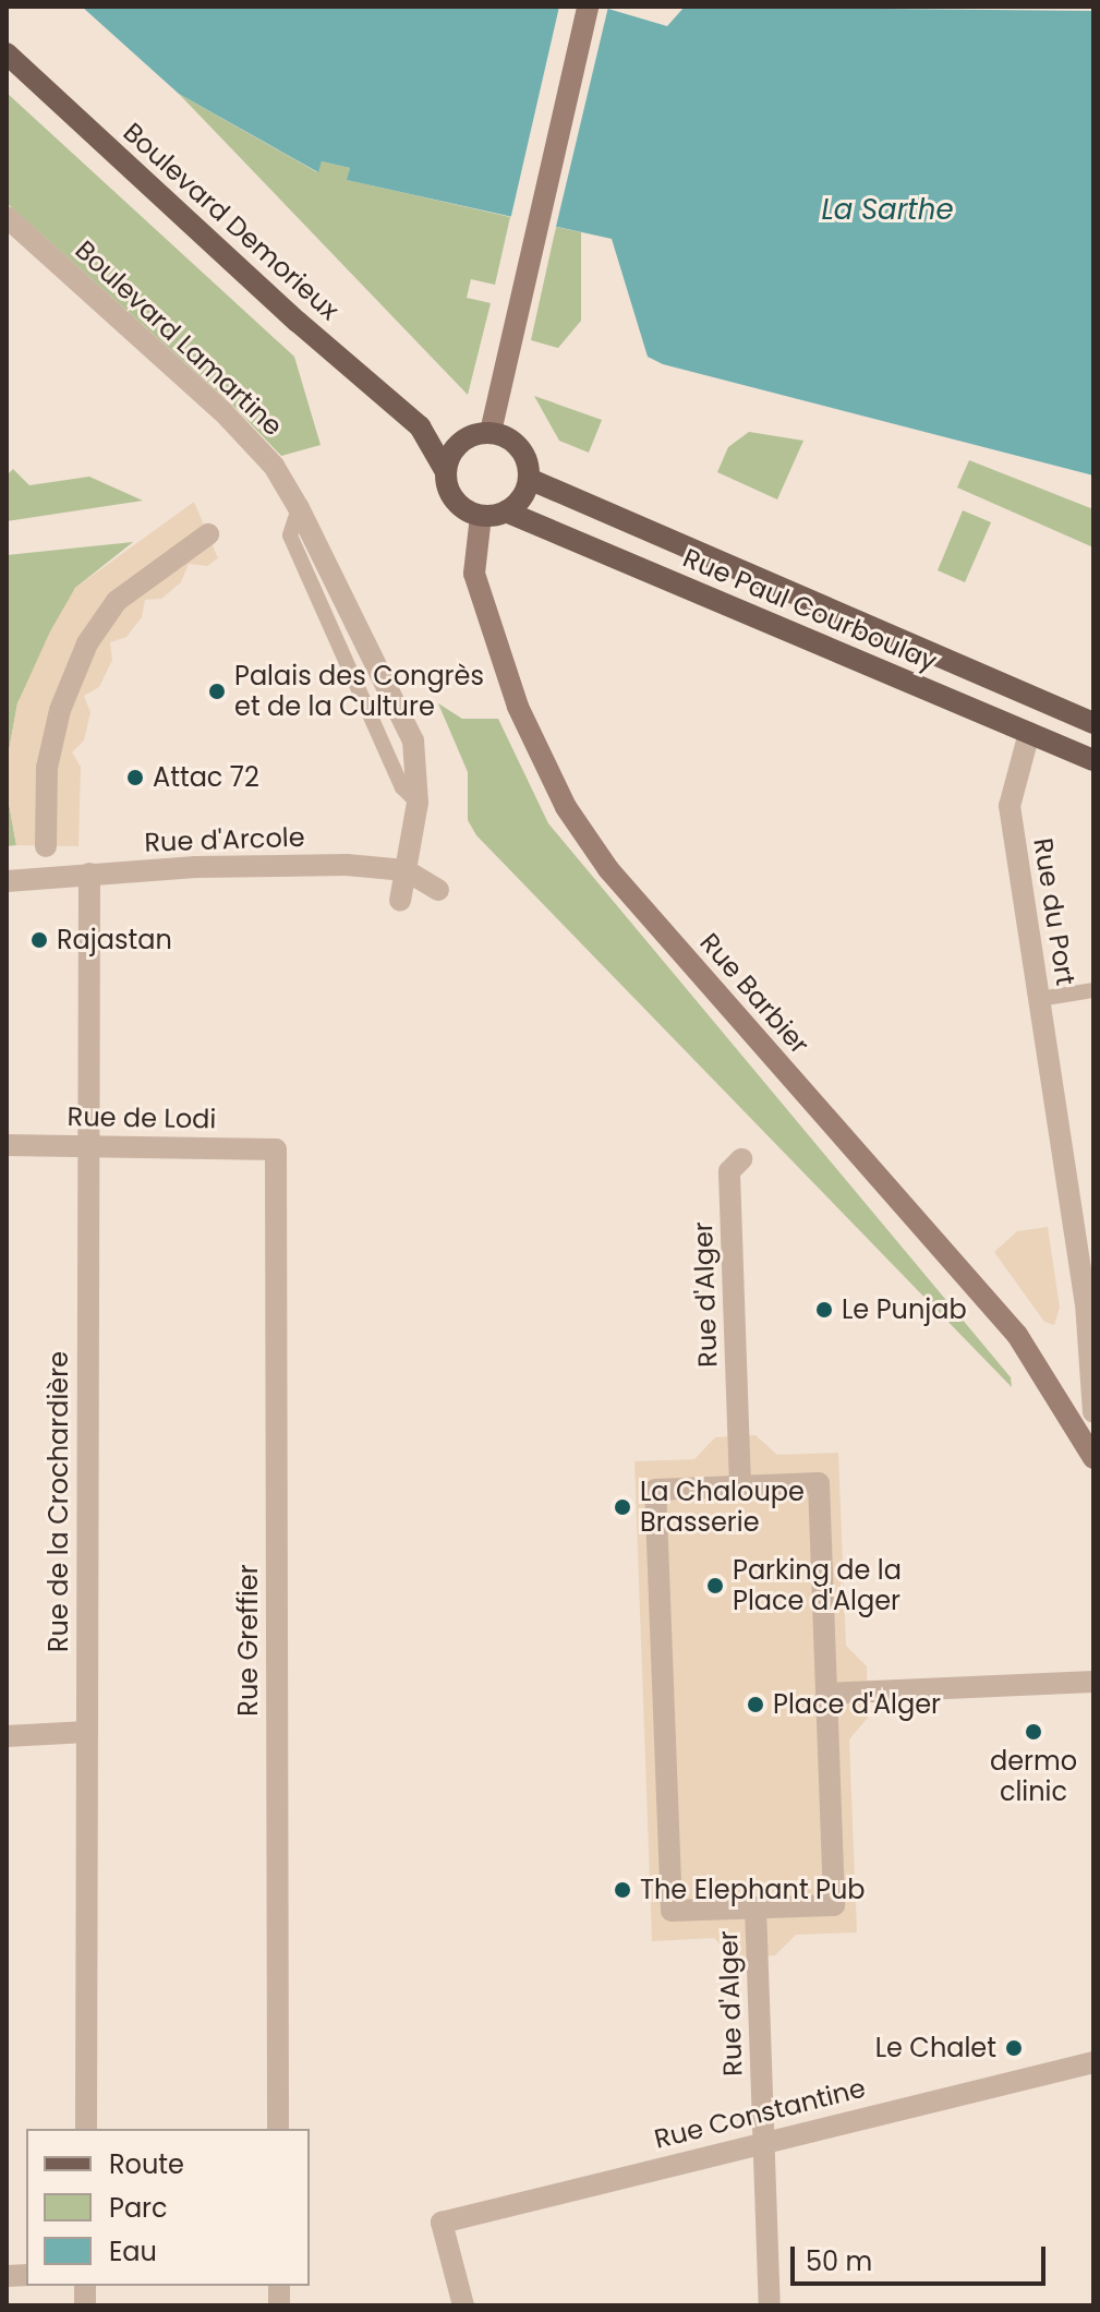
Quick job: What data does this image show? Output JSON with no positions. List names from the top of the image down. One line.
{"streets":{"main road":["Boulevard Demorieux","Rue Paul Courboulay","Rue Barbier"],"street":["Boulevard Lamartine","Rue d'Arcole","Rue du Port","Rue de Lodi","Rue d'Alger","Rue de la Crochardière","Rue Greffier","Rue Constantine"]},"crossings":[["Boulevard Demorieux","Rue Paul Courboulay"],["Boulevard Demorieux","Rue Barbier"],["Boulevard Lamartine","Rue d'Arcole"],["Rue Paul Courboulay","Rue du Port"],["Rue Paul Courboulay","Rue Barbier"],["Rue d'Arcole","Rue de la Crochardière"],["Rue de Lodi","Rue de la Crochardière"],["Rue de Lodi","Rue Greffier"],["Rue d'Alger","Rue Constantine"]],"water":["La Sarthe"],"places":["Palais des Congrès et de la Culture","Attac 72","Rajastan","Le Punjab","La Chaloupe Brasserie","Parking de la Place d'Alger","Place d'Alger","dermo clinic","The Elephant Pub","Le Chalet"],"legend":["Route","Parc","Eau"],"scale_bar":"50 m"}
